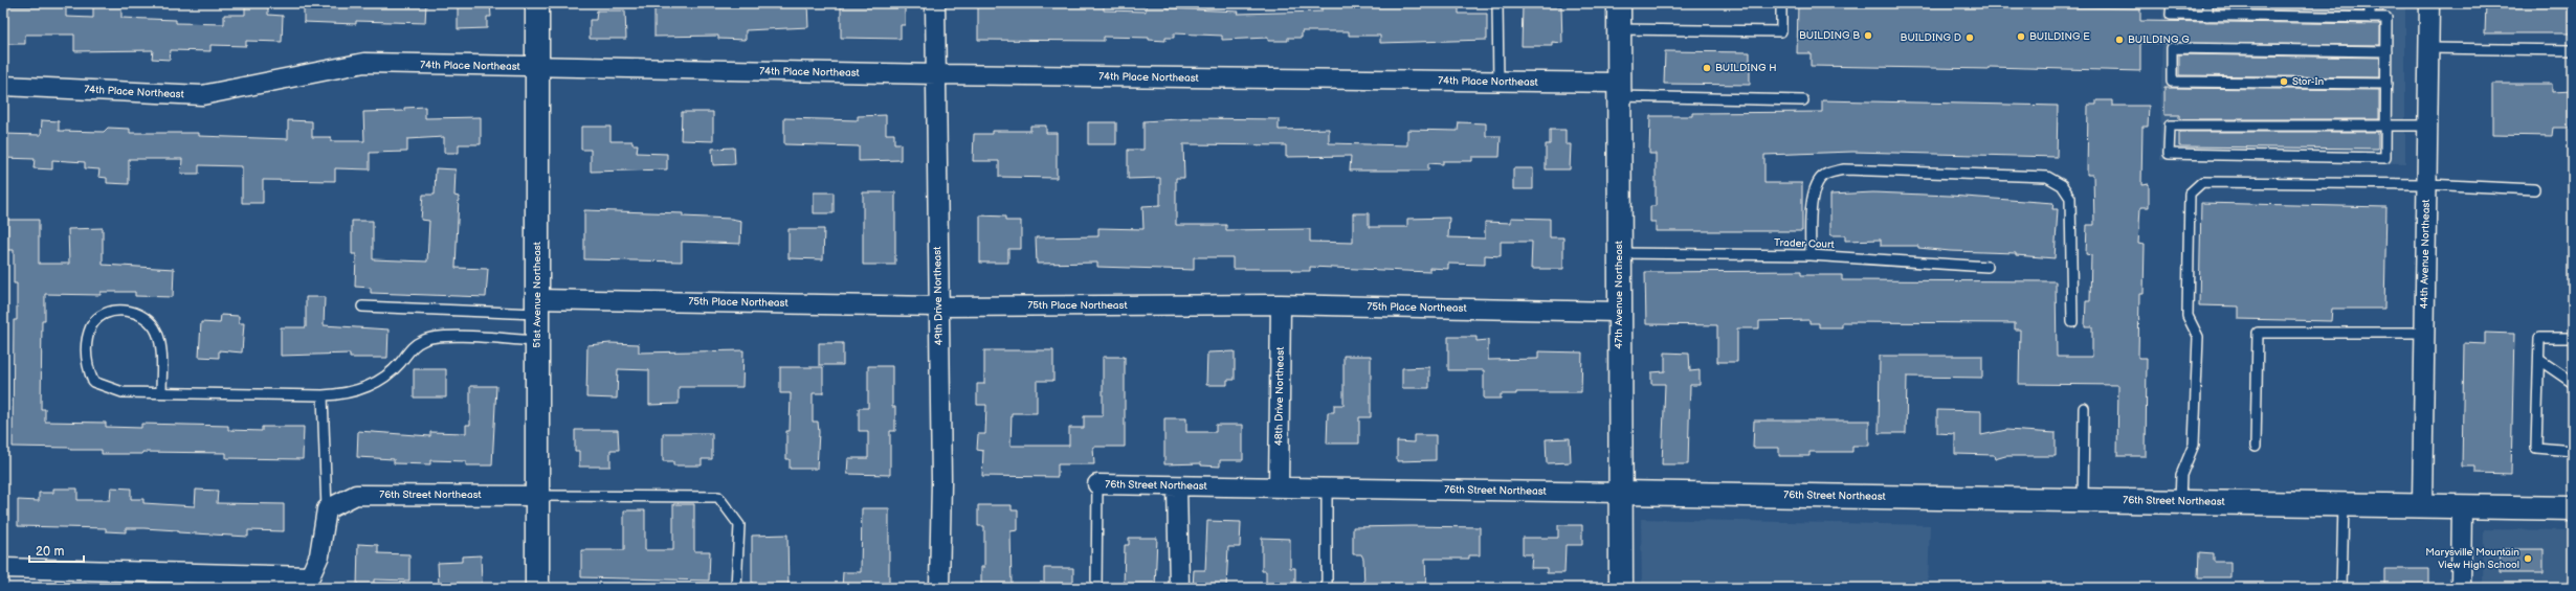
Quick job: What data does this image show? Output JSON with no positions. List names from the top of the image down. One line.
{"streets":{"street":["74th Place Northeast","44th Avenue Northeast","51st Avenue Northeast","47th Avenue Northeast","49th Drive Northeast","75th Place Northeast","48th Drive Northeast","76th Street Northeast"],"lane":["Trader Court"]},"crossings":[["74th Place Northeast","51st Avenue Northeast"],["74th Place Northeast","47th Avenue Northeast"],["74th Place Northeast","49th Drive Northeast"],["Trader Court","47th Avenue Northeast"],["44th Avenue Northeast","76th Street Northeast"],["51st Avenue Northeast","75th Place Northeast"],["51st Avenue Northeast","76th Street Northeast"],["47th Avenue Northeast","75th Place Northeast"],["47th Avenue Northeast","76th Street Northeast"],["49th Drive Northeast","75th Place Northeast"],["75th Place Northeast","48th Drive Northeast"],["48th Drive Northeast","76th Street Northeast"]],"places":["BUILDING B","BUILDING E","BUILDING D","BUILDING G","BUILDING H","Stor-In","Marysville Mountain View High School"],"scale_bar":"20 m"}
